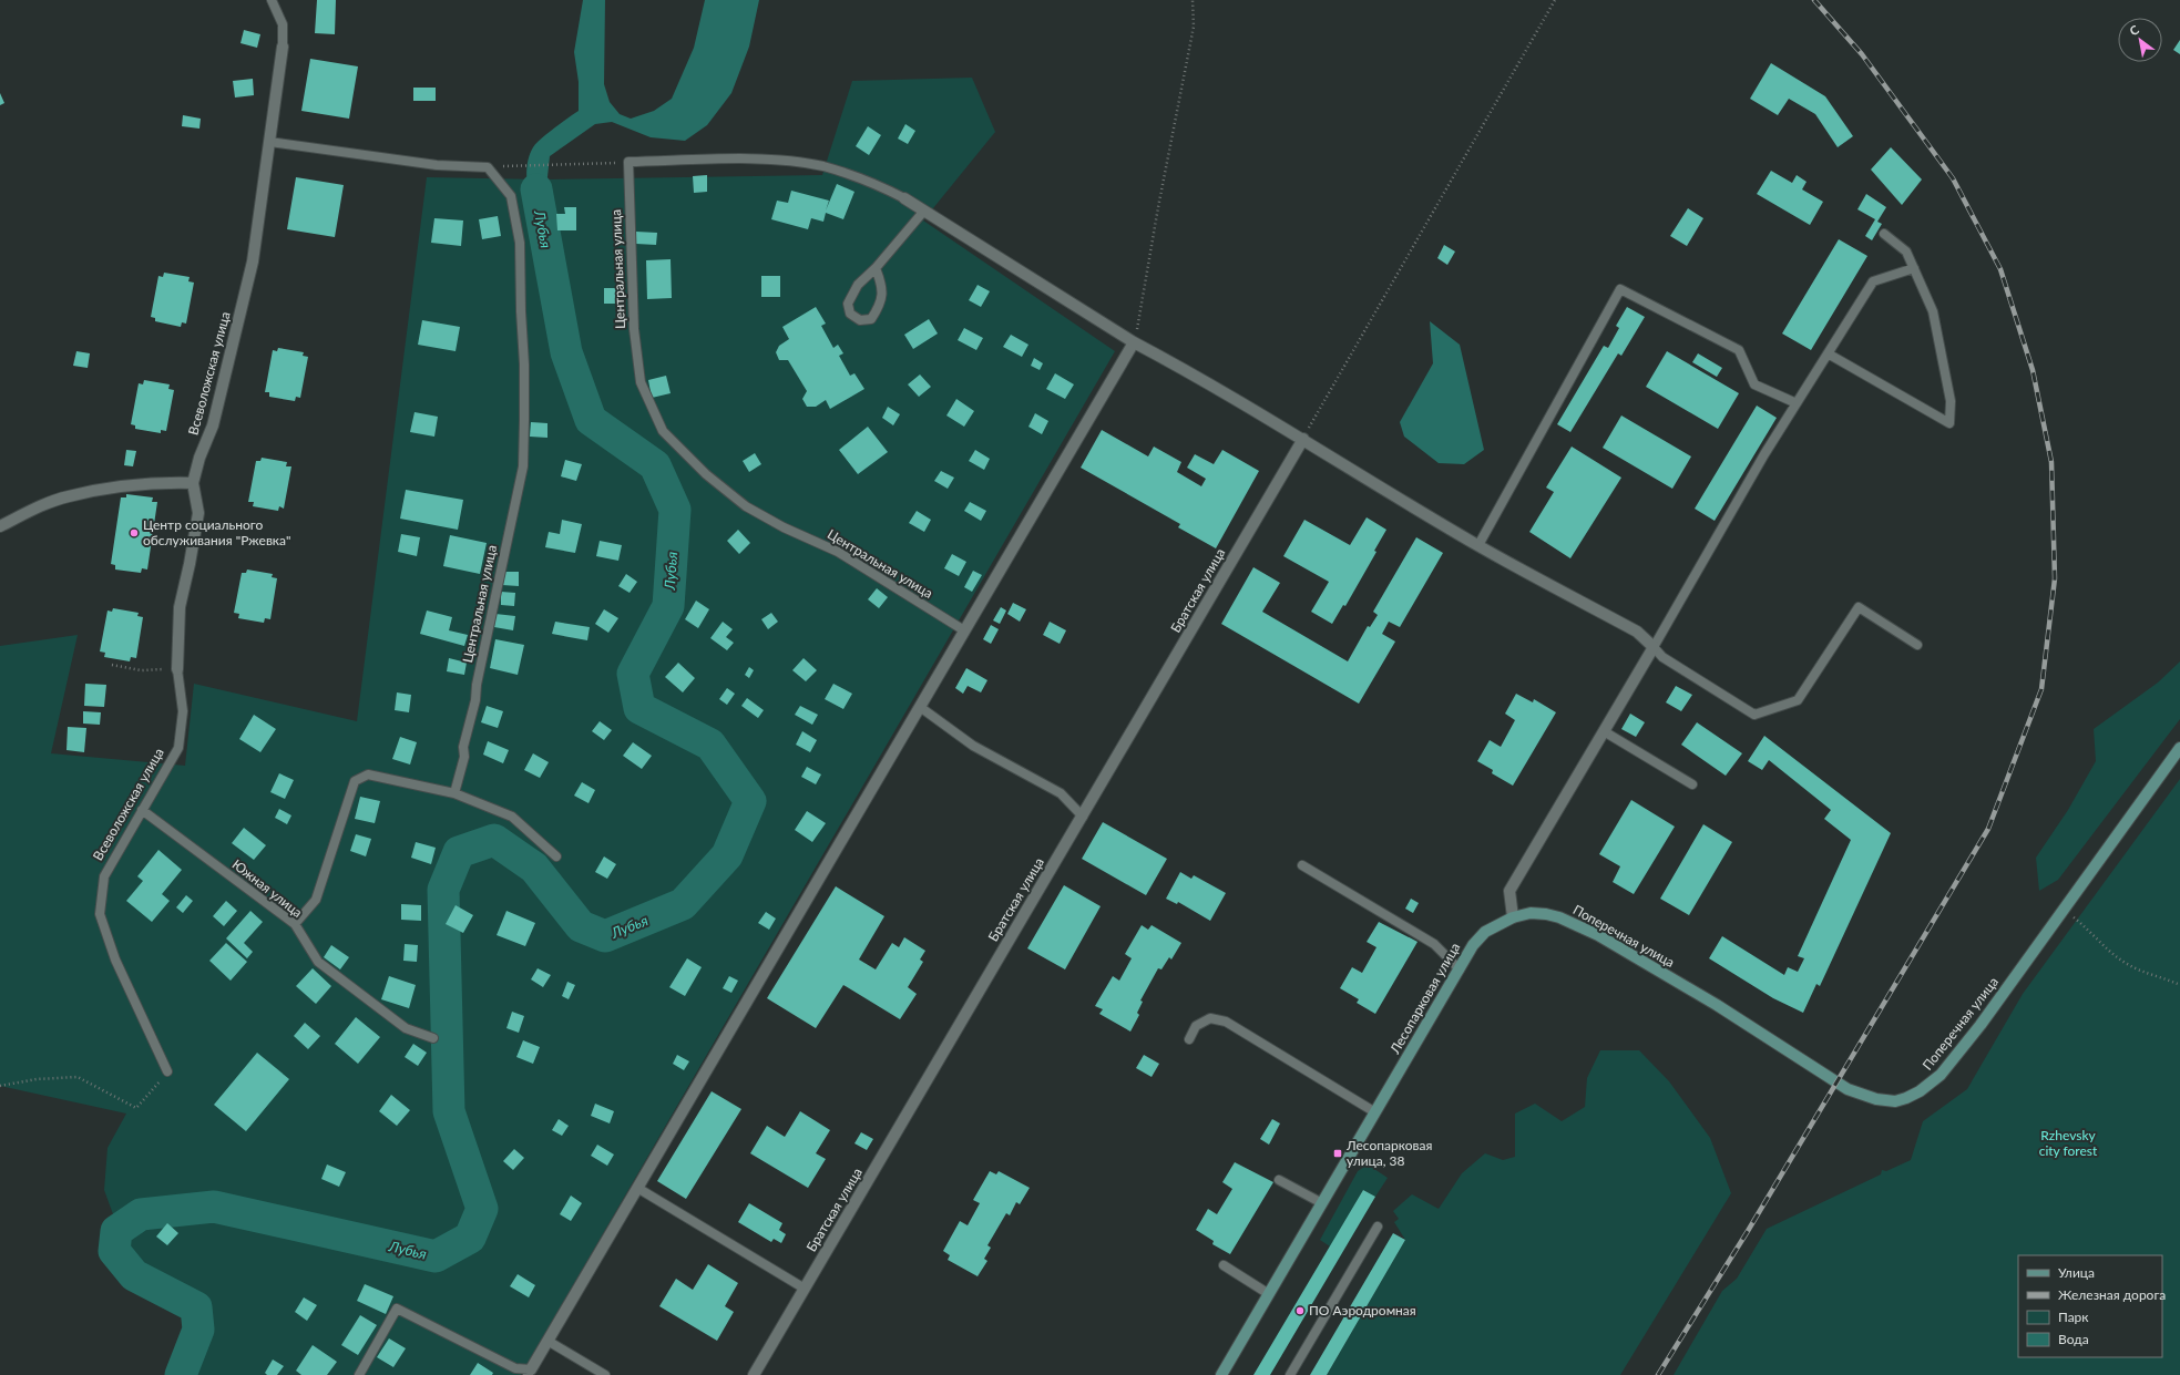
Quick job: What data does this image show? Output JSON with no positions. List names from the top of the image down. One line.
{"streets":{"street":["Всеволожская улица","Братская улица","Поперечная улица","Лесопарковая улица"],"lane":["Центральная улица","Южная улица"]},"crossings":[["Центральная улица","Всеволожская улица"],["Всеволожская улица","Южная улица"],["Поперечная улица","Лесопарковая улица"]],"water":["Лубья"],"parks":["Rzhevsky city forest"],"places":{"other":["Центр социального обслуживания \"Ржевка\"","ПО Аэродромная"],"transit":["Лесопарковая улица, 38"]},"legend":["Улица","Железная дорога","Парк","Вода"],"north":"top left"}
